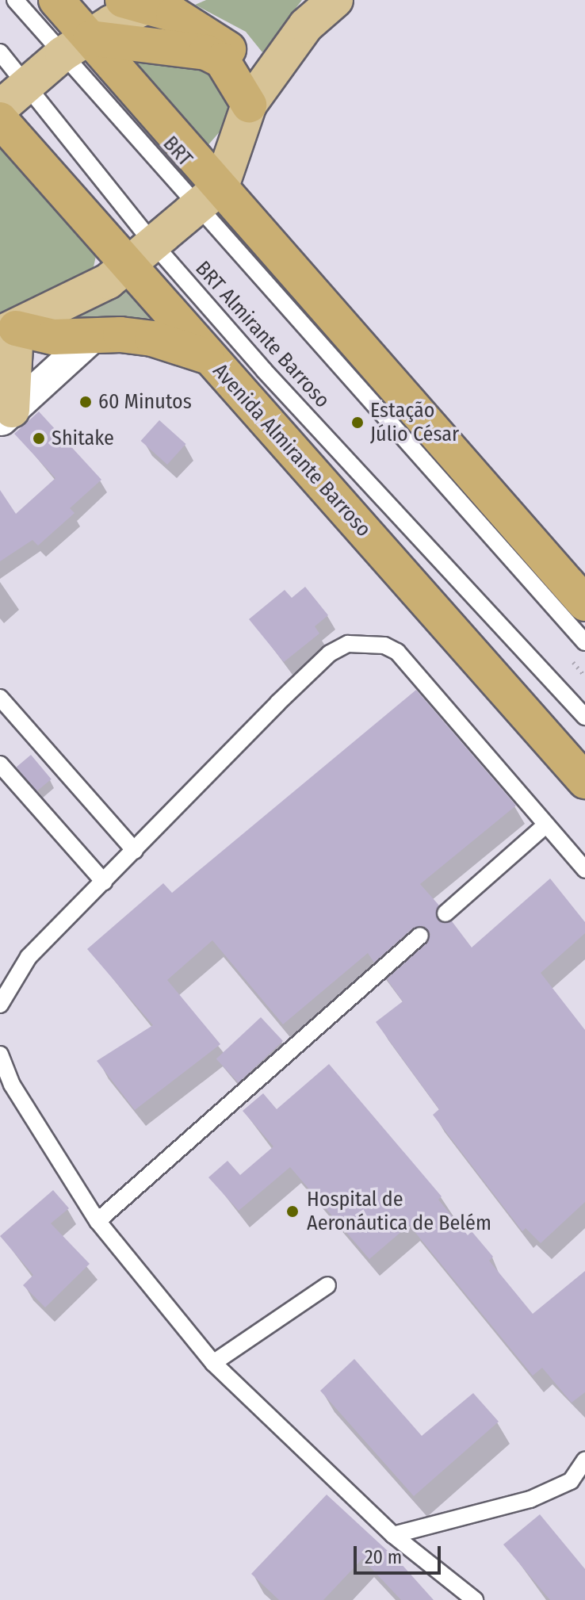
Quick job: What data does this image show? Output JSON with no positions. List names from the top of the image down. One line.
{"streets":{"highway":["Avenida Almirante Barroso"],"lane":["BRT Almirante Barroso"]},"crossings":[["BRT Almirante Barroso","Avenida Almirante Barroso"]],"places":["60 Minutos","Estação Júlio César","Shitake","Hospital de Aeronáutica de Belém"],"scale_bar":"20 m"}
